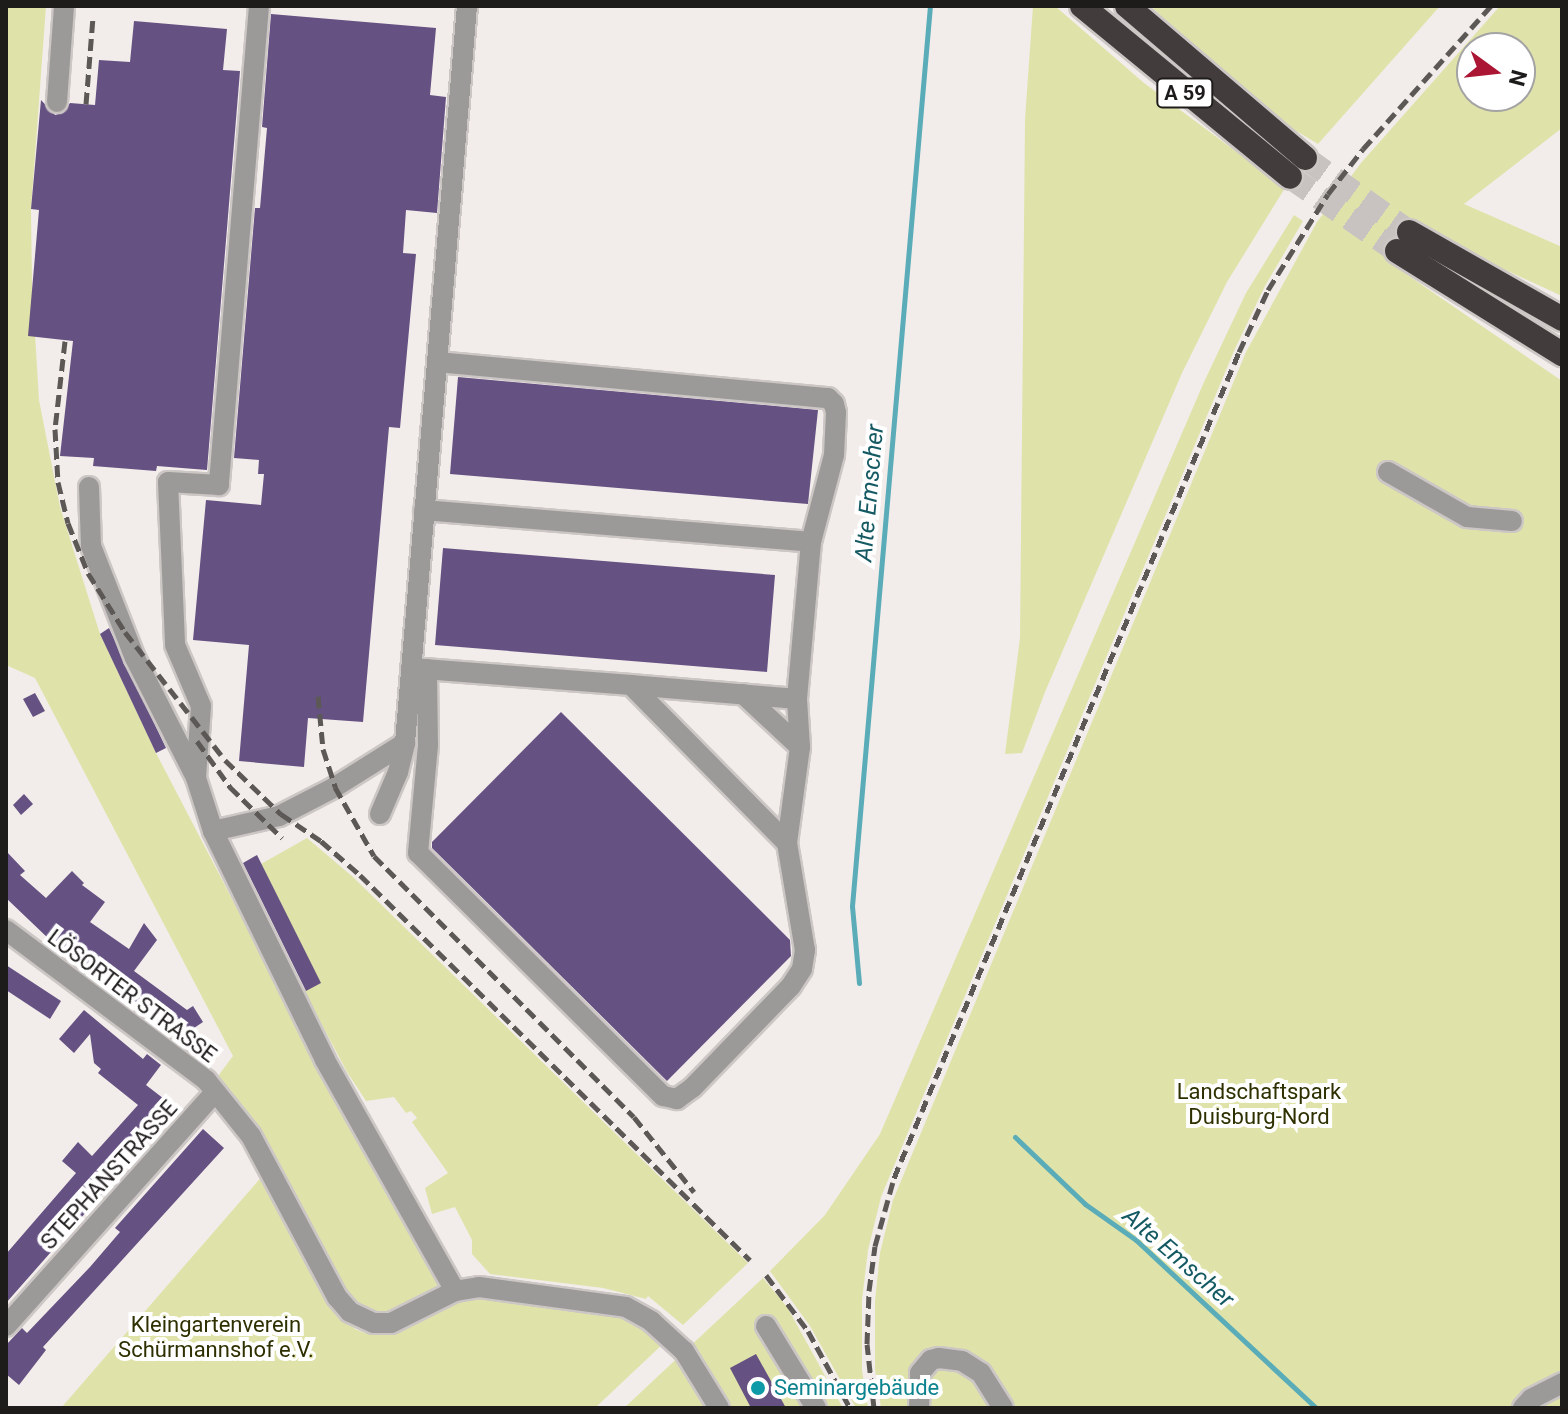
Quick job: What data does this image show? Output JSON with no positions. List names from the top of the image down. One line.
{"streets":{"highway":["A 59"],"street":["LÖSORTER STRASSE","STEPHANSTRASSE"]},"crossings":[["LÖSORTER STRASSE","STEPHANSTRASSE"]],"water":["Alte Emscher"],"parks":["Landschaftspark Duisburg-Nord","Kleingartenverein Schürmannshof e.V."],"places":["Seminargebäude"],"north":"right"}
